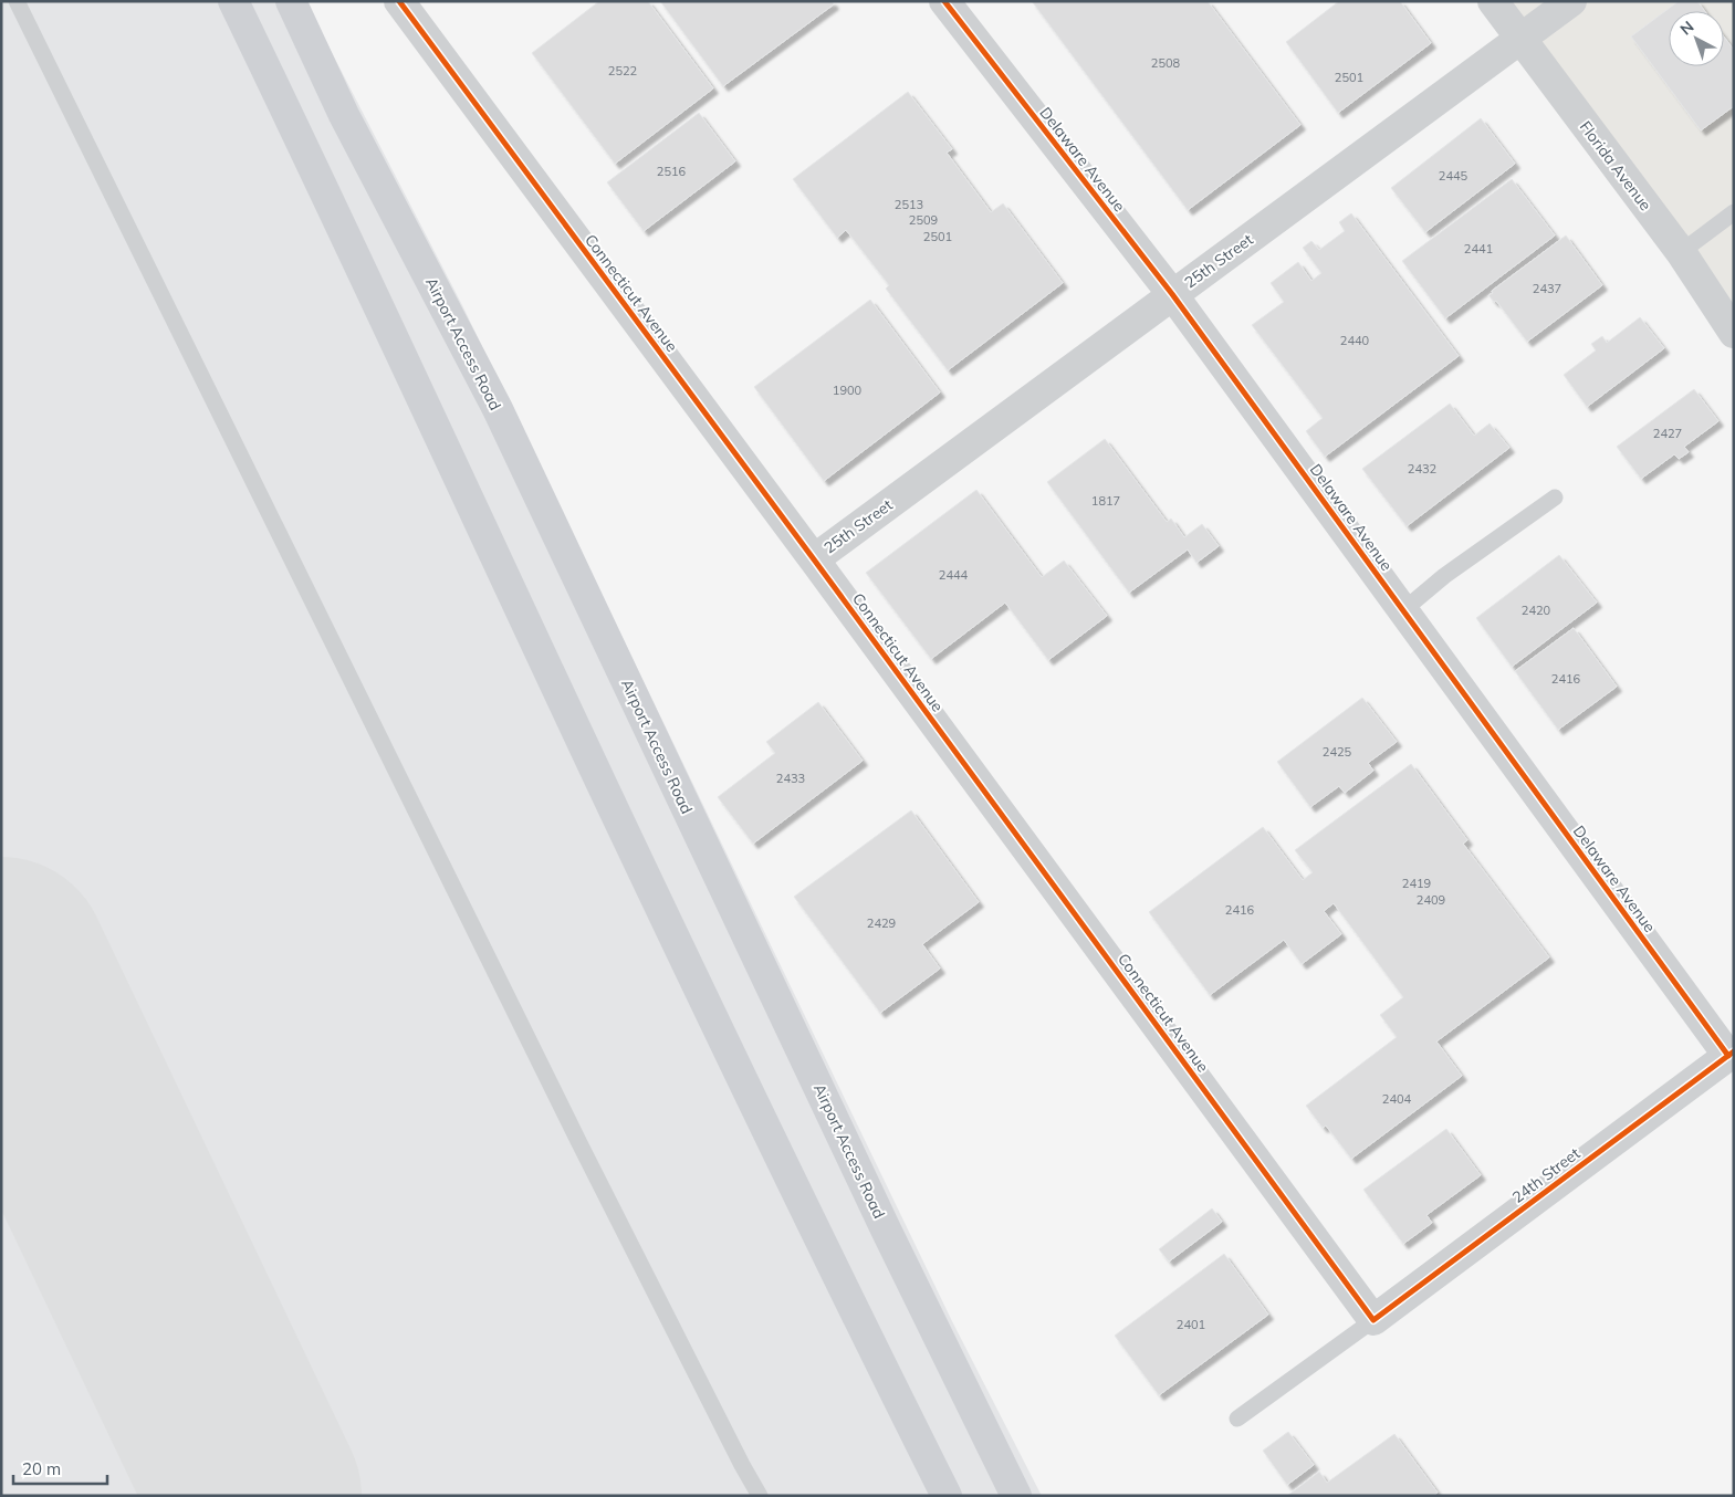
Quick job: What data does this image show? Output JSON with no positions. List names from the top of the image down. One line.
{"streets":{"main road":["Airport Access Road"],"street":["Delaware Avenue","Florida Avenue","25th Street","Connecticut Avenue","24th Street"]},"crossings":[["Delaware Avenue","25th Street"],["Delaware Avenue","24th Street"],["Florida Avenue","25th Street"],["25th Street","Connecticut Avenue"],["Connecticut Avenue","24th Street"]],"house_numbers":["2508","2522","2501","2516","2445","2513","2509","2501","2441","2437","2440","1900","2427","2432","1817","2444","2420","2416","2425","2433","2419","2409","2416","2429","2404","2401"],"scale_bar":"20 m","north":"top left"}
